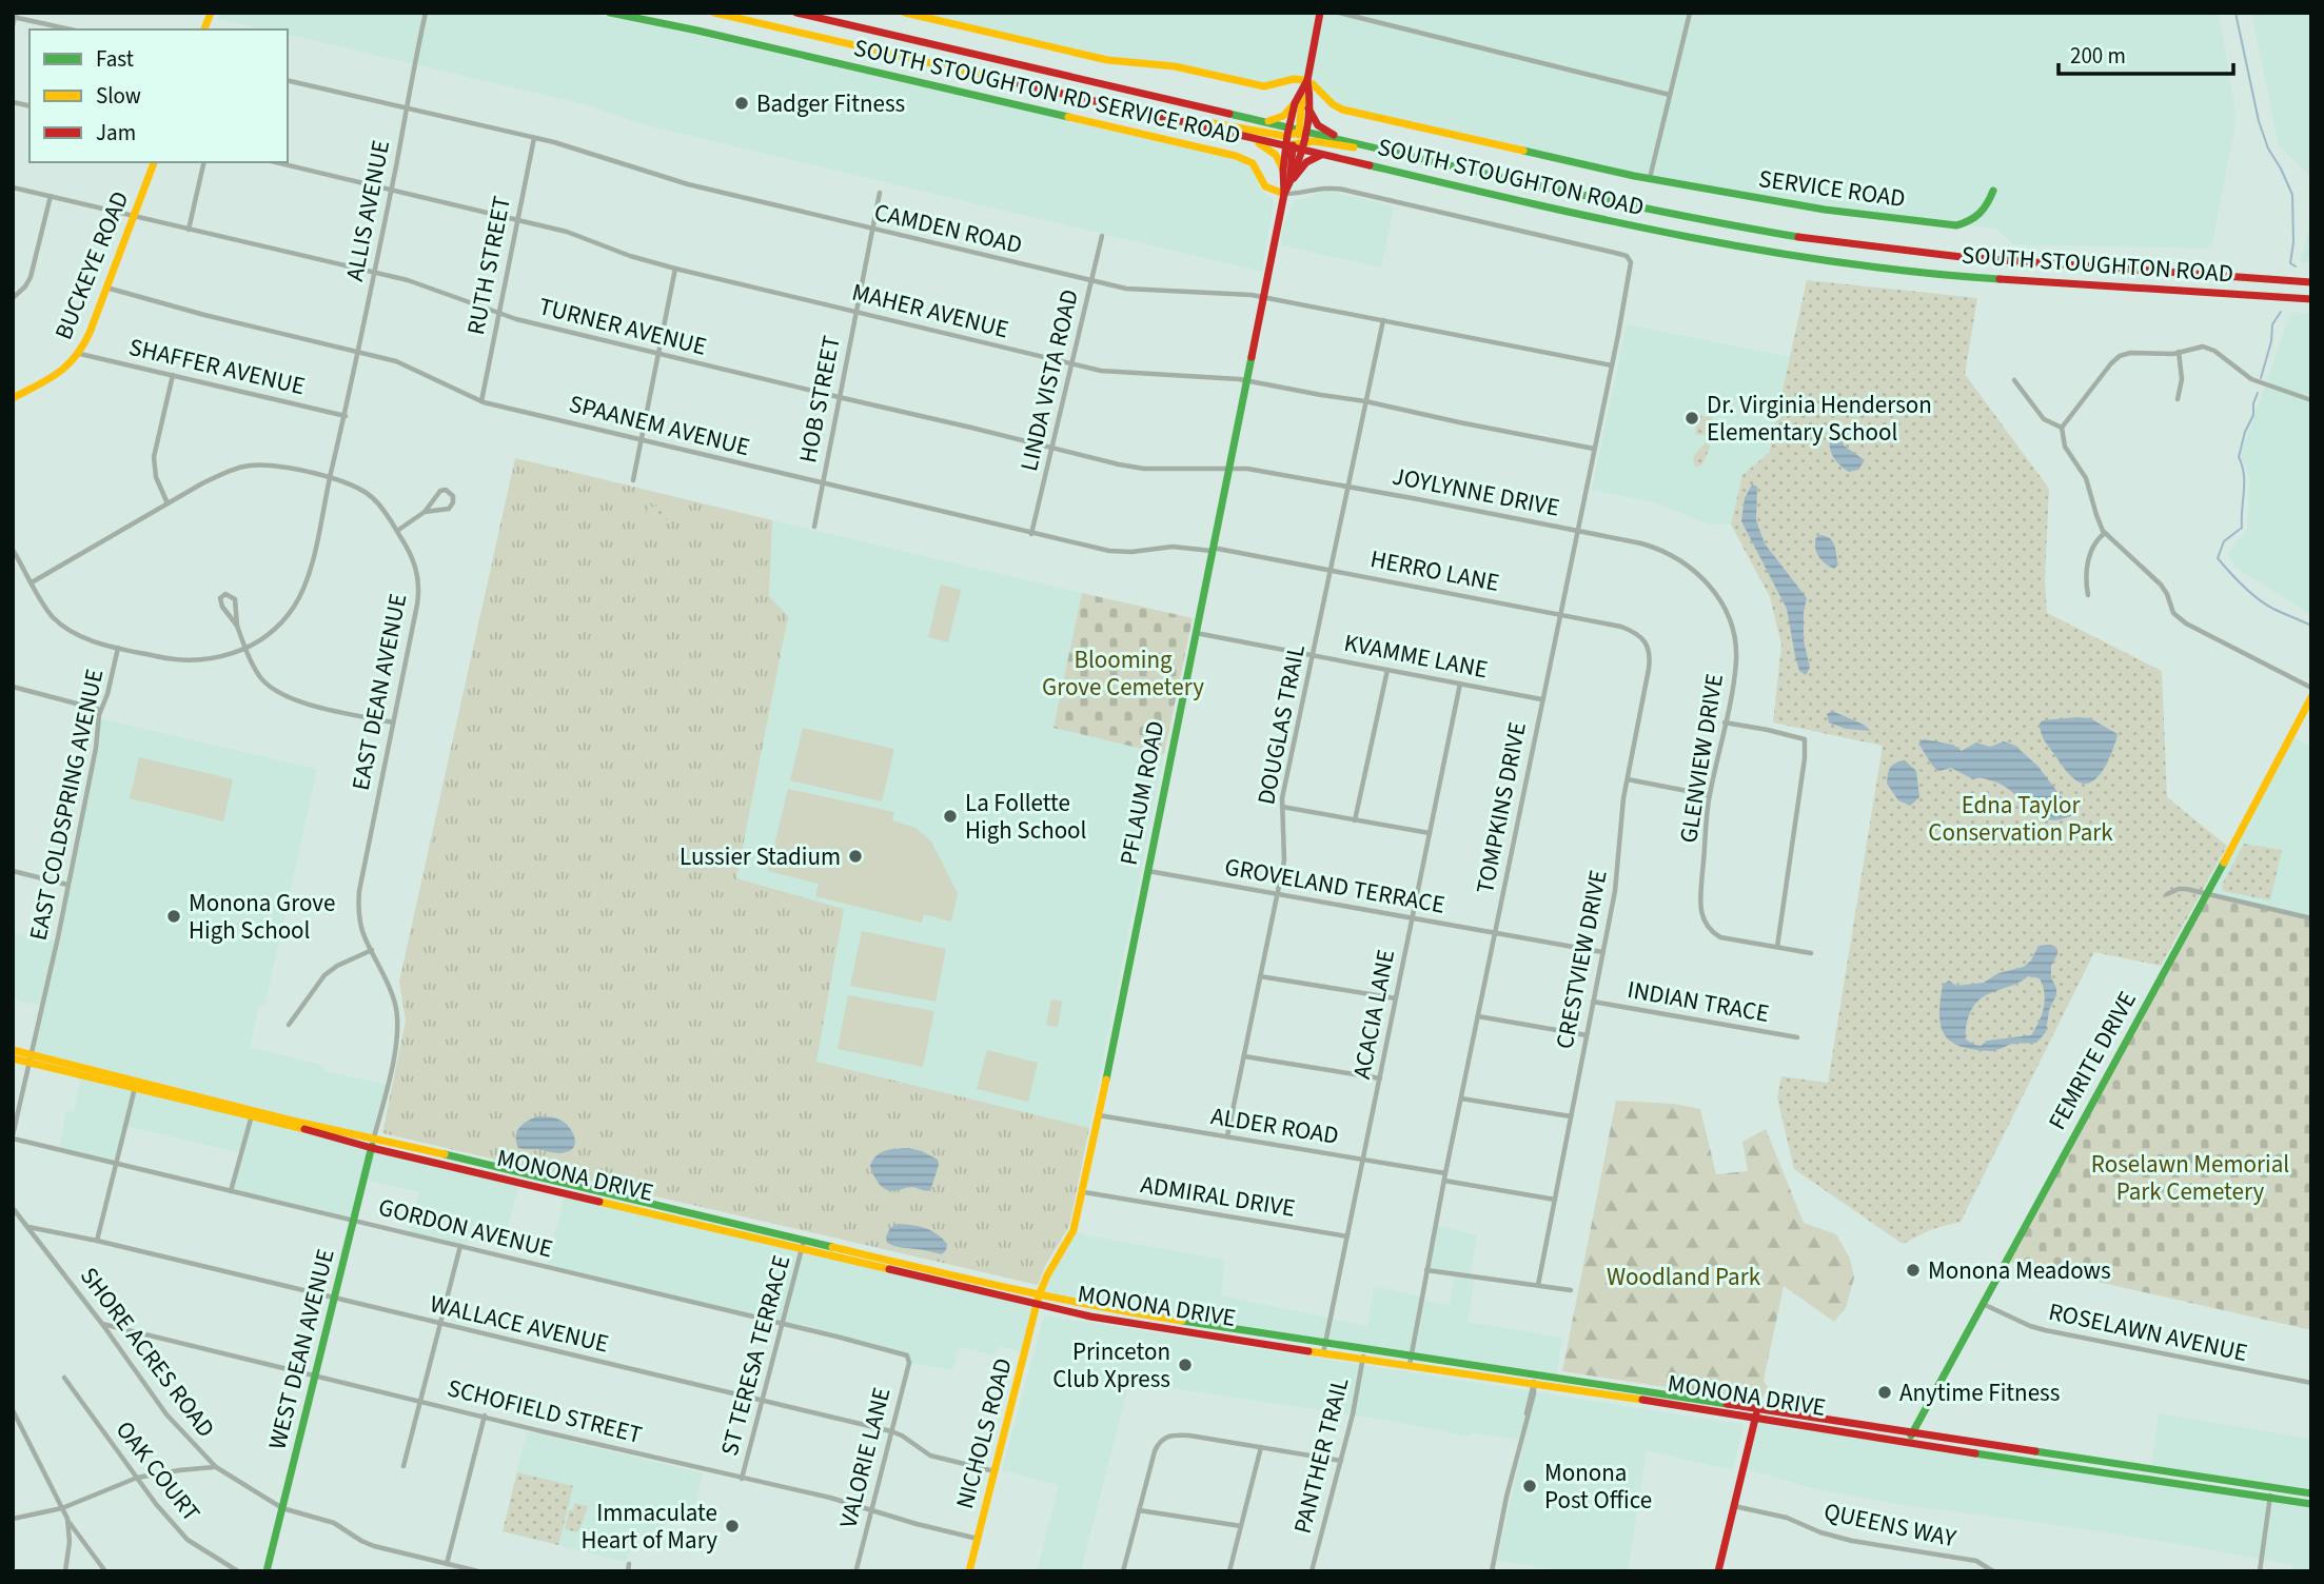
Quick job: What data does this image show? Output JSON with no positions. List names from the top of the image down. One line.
{"streets":{"street":["SOUTH STOUGHTON RD SERVICE ROAD","SOUTH STOUGHTON ROAD","SERVICE ROAD","ALLIS AVENUE","CAMDEN ROAD","BUCKEYE ROAD","RUTH STREET","MAHER AVENUE","TURNER AVENUE","SHAFFER AVENUE","LINDA VISTA ROAD","HOB STREET","SPAANEM AVENUE","JOYLYNNE DRIVE","HERRO LANE","KVAMME LANE","EAST DEAN AVENUE","DOUGLAS TRAIL","GLENVIEW DRIVE","PFLAUM ROAD","EAST COLDSPRING AVENUE","TOMPKINS DRIVE","GROVELAND TERRACE","CRESTVIEW DRIVE","INDIAN TRACE","ACACIA LANE","FEMRITE DRIVE","ALDER ROAD","MONONA DRIVE","ADMIRAL DRIVE","GORDON AVENUE","WALLACE AVENUE","ROSELAWN AVENUE","WEST DEAN AVENUE","SHORE ACRES ROAD","ST TERESA TERRACE","SCHOFIELD STREET","NICHOLS ROAD","PANTHER TRAIL","VALORIE LANE","OAK COURT","QUEENS WAY"]},"crossings":[["SOUTH STOUGHTON RD SERVICE ROAD","PFLAUM ROAD"],["SOUTH STOUGHTON RD SERVICE ROAD","TOMPKINS DRIVE"],["SOUTH STOUGHTON ROAD","PFLAUM ROAD"],["ALLIS AVENUE","CAMDEN ROAD"],["ALLIS AVENUE","MAHER AVENUE"],["ALLIS AVENUE","TURNER AVENUE"],["ALLIS AVENUE","SHAFFER AVENUE"],["ALLIS AVENUE","SPAANEM AVENUE"],["ALLIS AVENUE","EAST DEAN AVENUE"],["ALLIS AVENUE","EAST COLDSPRING AVENUE"],["CAMDEN ROAD","RUTH STREET"],["CAMDEN ROAD","LINDA VISTA ROAD"],["CAMDEN ROAD","HOB STREET"],["CAMDEN ROAD","DOUGLAS TRAIL"],["CAMDEN ROAD","PFLAUM ROAD"],["CAMDEN ROAD","TOMPKINS DRIVE"],["BUCKEYE ROAD","TURNER AVENUE"],["BUCKEYE ROAD","SHAFFER AVENUE"],["BUCKEYE ROAD","SPAANEM AVENUE"],["RUTH STREET","MAHER AVENUE"],["RUTH STREET","TURNER AVENUE"],["RUTH STREET","SPAANEM AVENUE"],["MAHER AVENUE","LINDA VISTA ROAD"],["MAHER AVENUE","HOB STREET"],["MAHER AVENUE","DOUGLAS TRAIL"],["MAHER AVENUE","PFLAUM ROAD"],["MAHER AVENUE","TOMPKINS DRIVE"],["TURNER AVENUE","LINDA VISTA ROAD"],["TURNER AVENUE","HOB STREET"],["TURNER AVENUE","JOYLYNNE DRIVE"],["TURNER AVENUE","PFLAUM ROAD"],["LINDA VISTA ROAD","SPAANEM AVENUE"],["HOB STREET","SPAANEM AVENUE"],["SPAANEM AVENUE","HERRO LANE"],["SPAANEM AVENUE","PFLAUM ROAD"],["JOYLYNNE DRIVE","DOUGLAS TRAIL"],["JOYLYNNE DRIVE","GLENVIEW DRIVE"],["JOYLYNNE DRIVE","PFLAUM ROAD"],["JOYLYNNE DRIVE","TOMPKINS DRIVE"],["HERRO LANE","DOUGLAS TRAIL"],["HERRO LANE","PFLAUM ROAD"],["HERRO LANE","TOMPKINS DRIVE"],["HERRO LANE","CRESTVIEW DRIVE"],["KVAMME LANE","DOUGLAS TRAIL"],["KVAMME LANE","PFLAUM ROAD"],["KVAMME LANE","TOMPKINS DRIVE"],["KVAMME LANE","ACACIA LANE"],["EAST DEAN AVENUE","MONONA DRIVE"],["EAST DEAN AVENUE","WEST DEAN AVENUE"],["DOUGLAS TRAIL","GROVELAND TERRACE"],["DOUGLAS TRAIL","ALDER ROAD"],["PFLAUM ROAD","TOMPKINS DRIVE"],["PFLAUM ROAD","GROVELAND TERRACE"],["PFLAUM ROAD","ALDER ROAD"],["PFLAUM ROAD","MONONA DRIVE"],["PFLAUM ROAD","ADMIRAL DRIVE"],["PFLAUM ROAD","NICHOLS ROAD"],["EAST COLDSPRING AVENUE","MONONA DRIVE"],["EAST COLDSPRING AVENUE","GORDON AVENUE"],["TOMPKINS DRIVE","GROVELAND TERRACE"],["TOMPKINS DRIVE","ALDER ROAD"],["TOMPKINS DRIVE","MONONA DRIVE"],["GROVELAND TERRACE","CRESTVIEW DRIVE"],["GROVELAND TERRACE","ACACIA LANE"],["CRESTVIEW DRIVE","INDIAN TRACE"],["ACACIA LANE","ALDER ROAD"],["ACACIA LANE","MONONA DRIVE"],["ACACIA LANE","ADMIRAL DRIVE"],["FEMRITE DRIVE","MONONA DRIVE"],["FEMRITE DRIVE","ROSELAWN AVENUE"],["MONONA DRIVE","WEST DEAN AVENUE"],["MONONA DRIVE","ST TERESA TERRACE"],["MONONA DRIVE","NICHOLS ROAD"],["MONONA DRIVE","PANTHER TRAIL"],["GORDON AVENUE","WEST DEAN AVENUE"],["GORDON AVENUE","ST TERESA TERRACE"],["GORDON AVENUE","VALORIE LANE"],["WALLACE AVENUE","WEST DEAN AVENUE"],["WALLACE AVENUE","SHORE ACRES ROAD"],["WALLACE AVENUE","ST TERESA TERRACE"],["WALLACE AVENUE","NICHOLS ROAD"],["WALLACE AVENUE","VALORIE LANE"],["WEST DEAN AVENUE","SHORE ACRES ROAD"],["WEST DEAN AVENUE","SCHOFIELD STREET"],["SHORE ACRES ROAD","SCHOFIELD STREET"],["ST TERESA TERRACE","SCHOFIELD STREET"],["SCHOFIELD STREET","NICHOLS ROAD"],["SCHOFIELD STREET","VALORIE LANE"]],"parks":["Blooming Grove Cemetery","Edna Taylor Conservation Park","Roselawn Memorial Park Cemetery","Woodland Park"],"places":["Badger Fitness","Dr. Virginia Henderson Elementary School","La Follette High School","Lussier Stadium","Monona Grove High School","Monona Meadows","Princeton Club Xpress","Anytime Fitness","Monona Post Office","Immaculate Heart of Mary"],"legend":["Fast","Slow","Jam"],"scale_bar":"200 m"}
